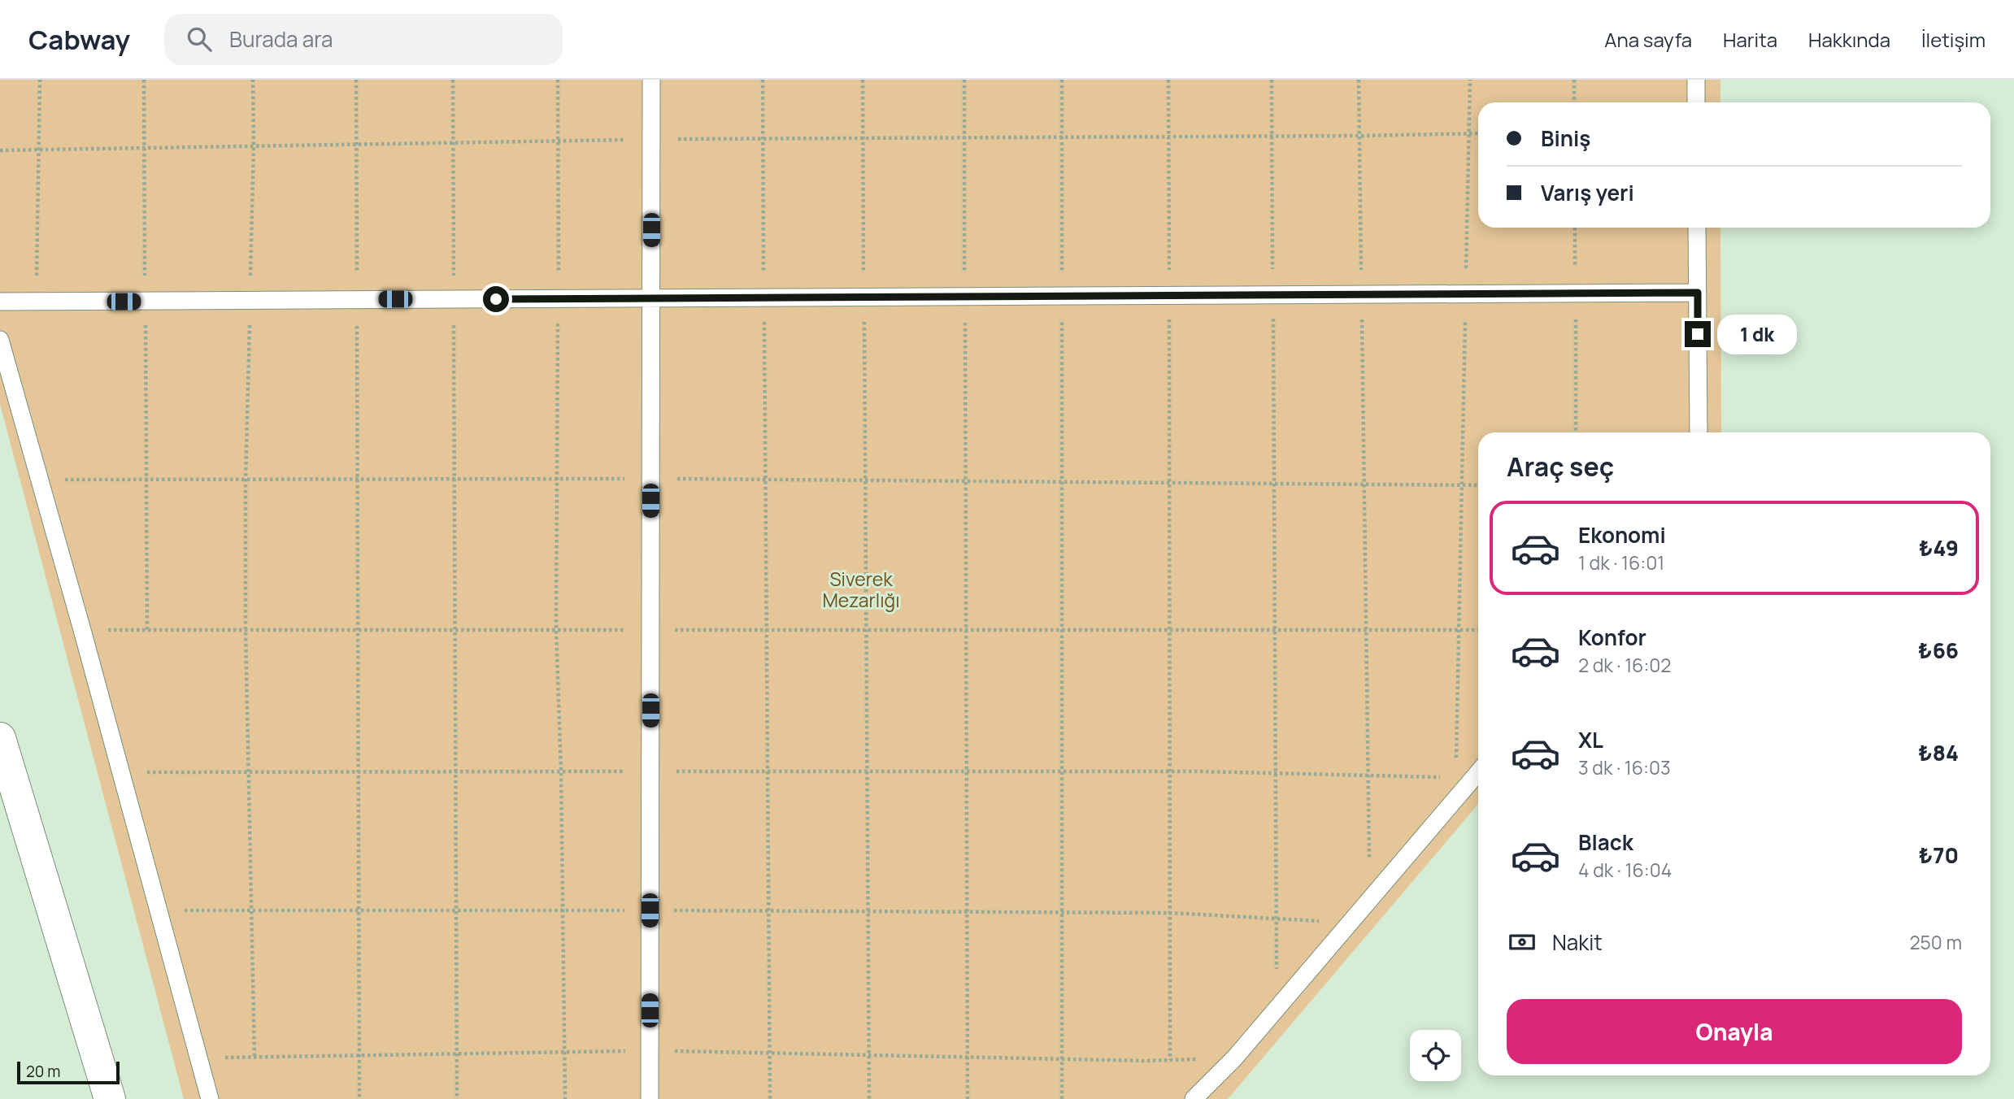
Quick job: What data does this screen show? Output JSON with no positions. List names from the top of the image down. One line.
{"parks":["Siverek Mezarlığı"],"scale_bar":"20 m","page":{"header":"Cabway","search":"Burada ara","nav":["Ana sayfa","Harita","Hakkında","İletişim"],"banner":["Biniş","Varış yeri"],"bubble":"1 dk","heading":"Araç seç","list":[{"name":"Ekonomi","note":"1 dk · 16:01","value":"₺49"},{"name":"Konfor","note":"2 dk · 16:02","value":"₺66"},{"name":"XL","note":"3 dk · 16:03","value":"₺84"},{"name":"Black","note":"4 dk · 16:04","value":"₺70"}],"pay":["Nakit","250 m"],"buttons":"Onayla","scale":"20 m"}}
